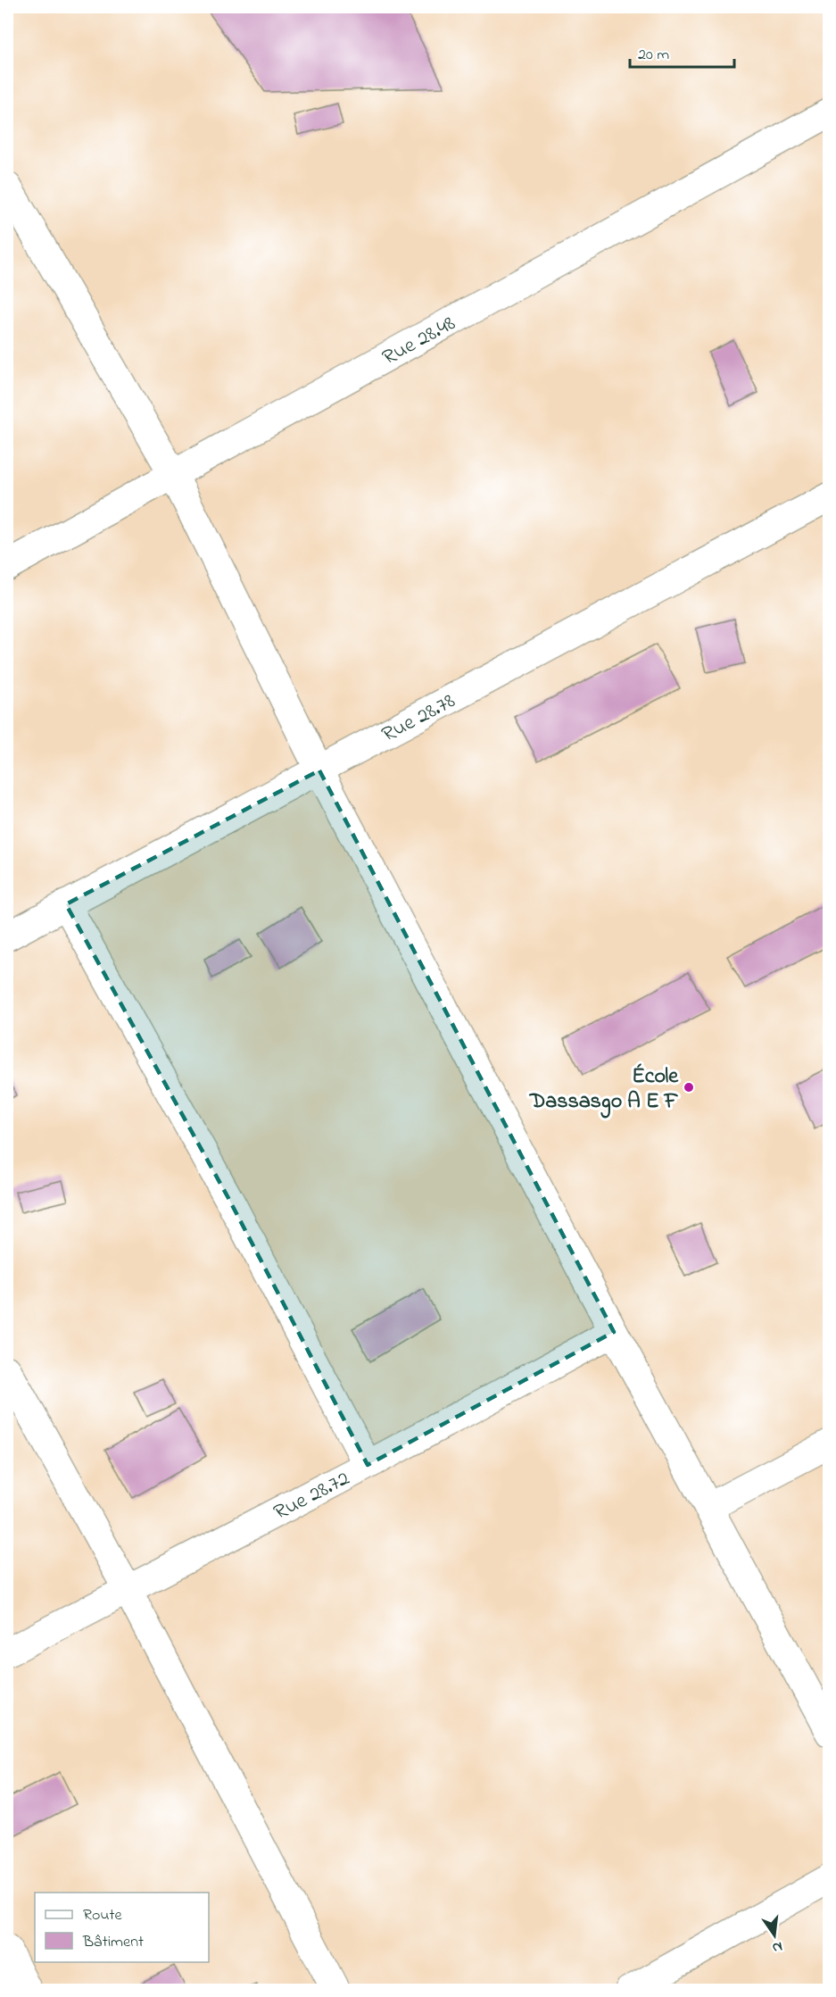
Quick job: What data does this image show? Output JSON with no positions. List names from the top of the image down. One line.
{"streets":{"street":["Rue 28.48","Rue 28.78","Rue 28.72"]},"places":["École Dassasgo A E F"],"legend":["Route","Bâtiment"],"scale_bar":"20 m","north":"bottom"}
